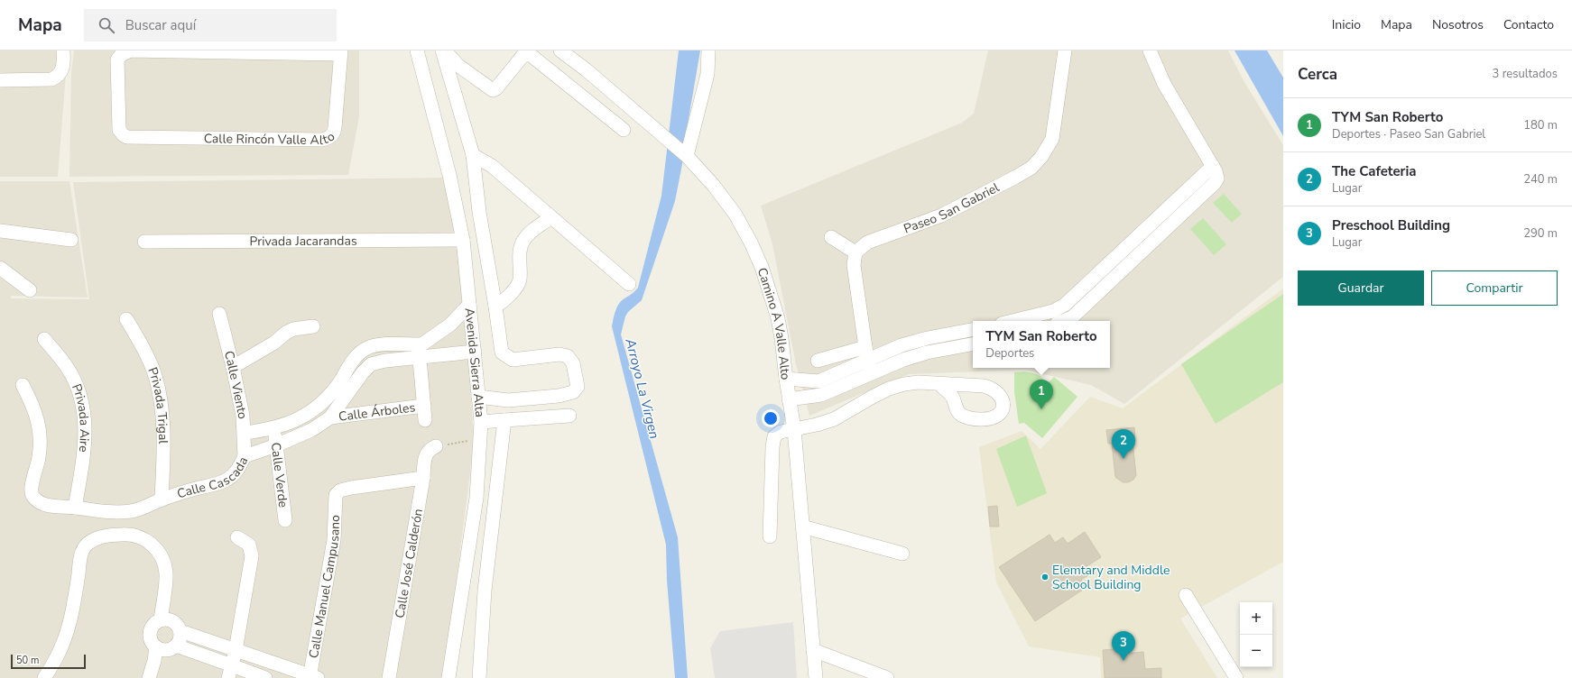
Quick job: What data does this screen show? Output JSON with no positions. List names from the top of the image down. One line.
{"streets":{"street":["Calle Rincón Valle Alto","Paseo San Gabriel","Privada Jacarandas","Camino A Valle Alto","Avenida Sierra Alta","Calle Viento","Privada Trigal","Calle Árboles","Privada Aire","Calle Cascada","Calle Verde","Calle José Calderón","Calle Manuel Campusano"]},"crossings":[["Privada Jacarandas","Avenida Sierra Alta"],["Avenida Sierra Alta","Calle Cascada"],["Calle Viento","Calle Cascada"],["Privada Trigal","Calle Cascada"],["Calle Árboles","Calle Cascada"],["Privada Aire","Calle Cascada"],["Calle Cascada","Calle Verde"],["Calle José Calderón","Calle Manuel Campusano"]],"water":["Arroyo La Virgen"],"places":["Elemtary and Middle School Building"],"scale_bar":"50 m","page":{"header":"Mapa","search":"Buscar aquí","nav":["Inicio","Mapa","Nosotros","Contacto"],"heading":["Cerca","3 resultados"],"list":[{"mark":"1","name":"TYM San Roberto","note":"Deportes · Paseo San Gabriel","value":"180 m"},{"mark":"2","name":"The Cafeteria","note":"Lugar","value":"240 m"},{"mark":"3","name":"Preschool Building","note":"Lugar","value":"290 m"}],"buttons":["Guardar","Compartir"],"popup":["TYM San Roberto","Deportes"],"pins":["1","2","3"],"map_buttons":["+","−"],"scale":"50 m"}}
